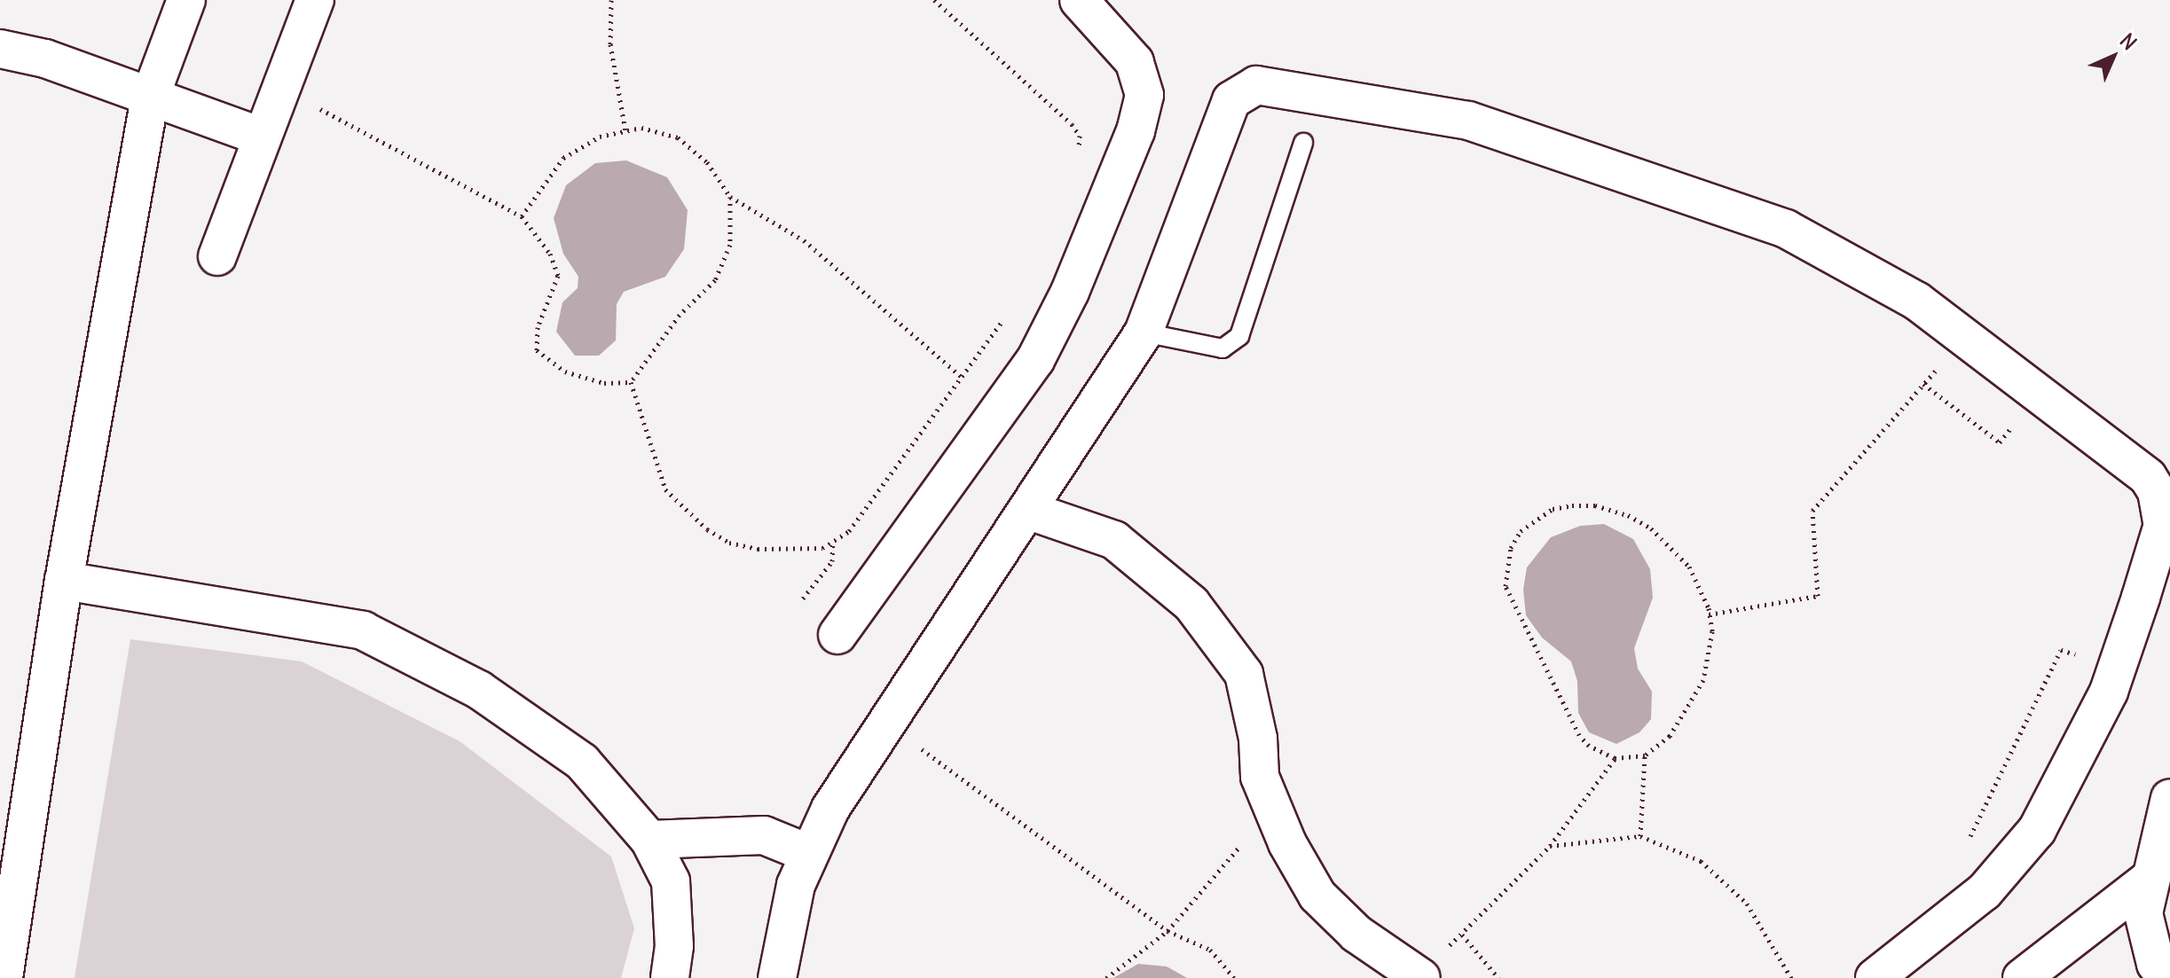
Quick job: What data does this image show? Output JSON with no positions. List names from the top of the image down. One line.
{"north":"top right"}
